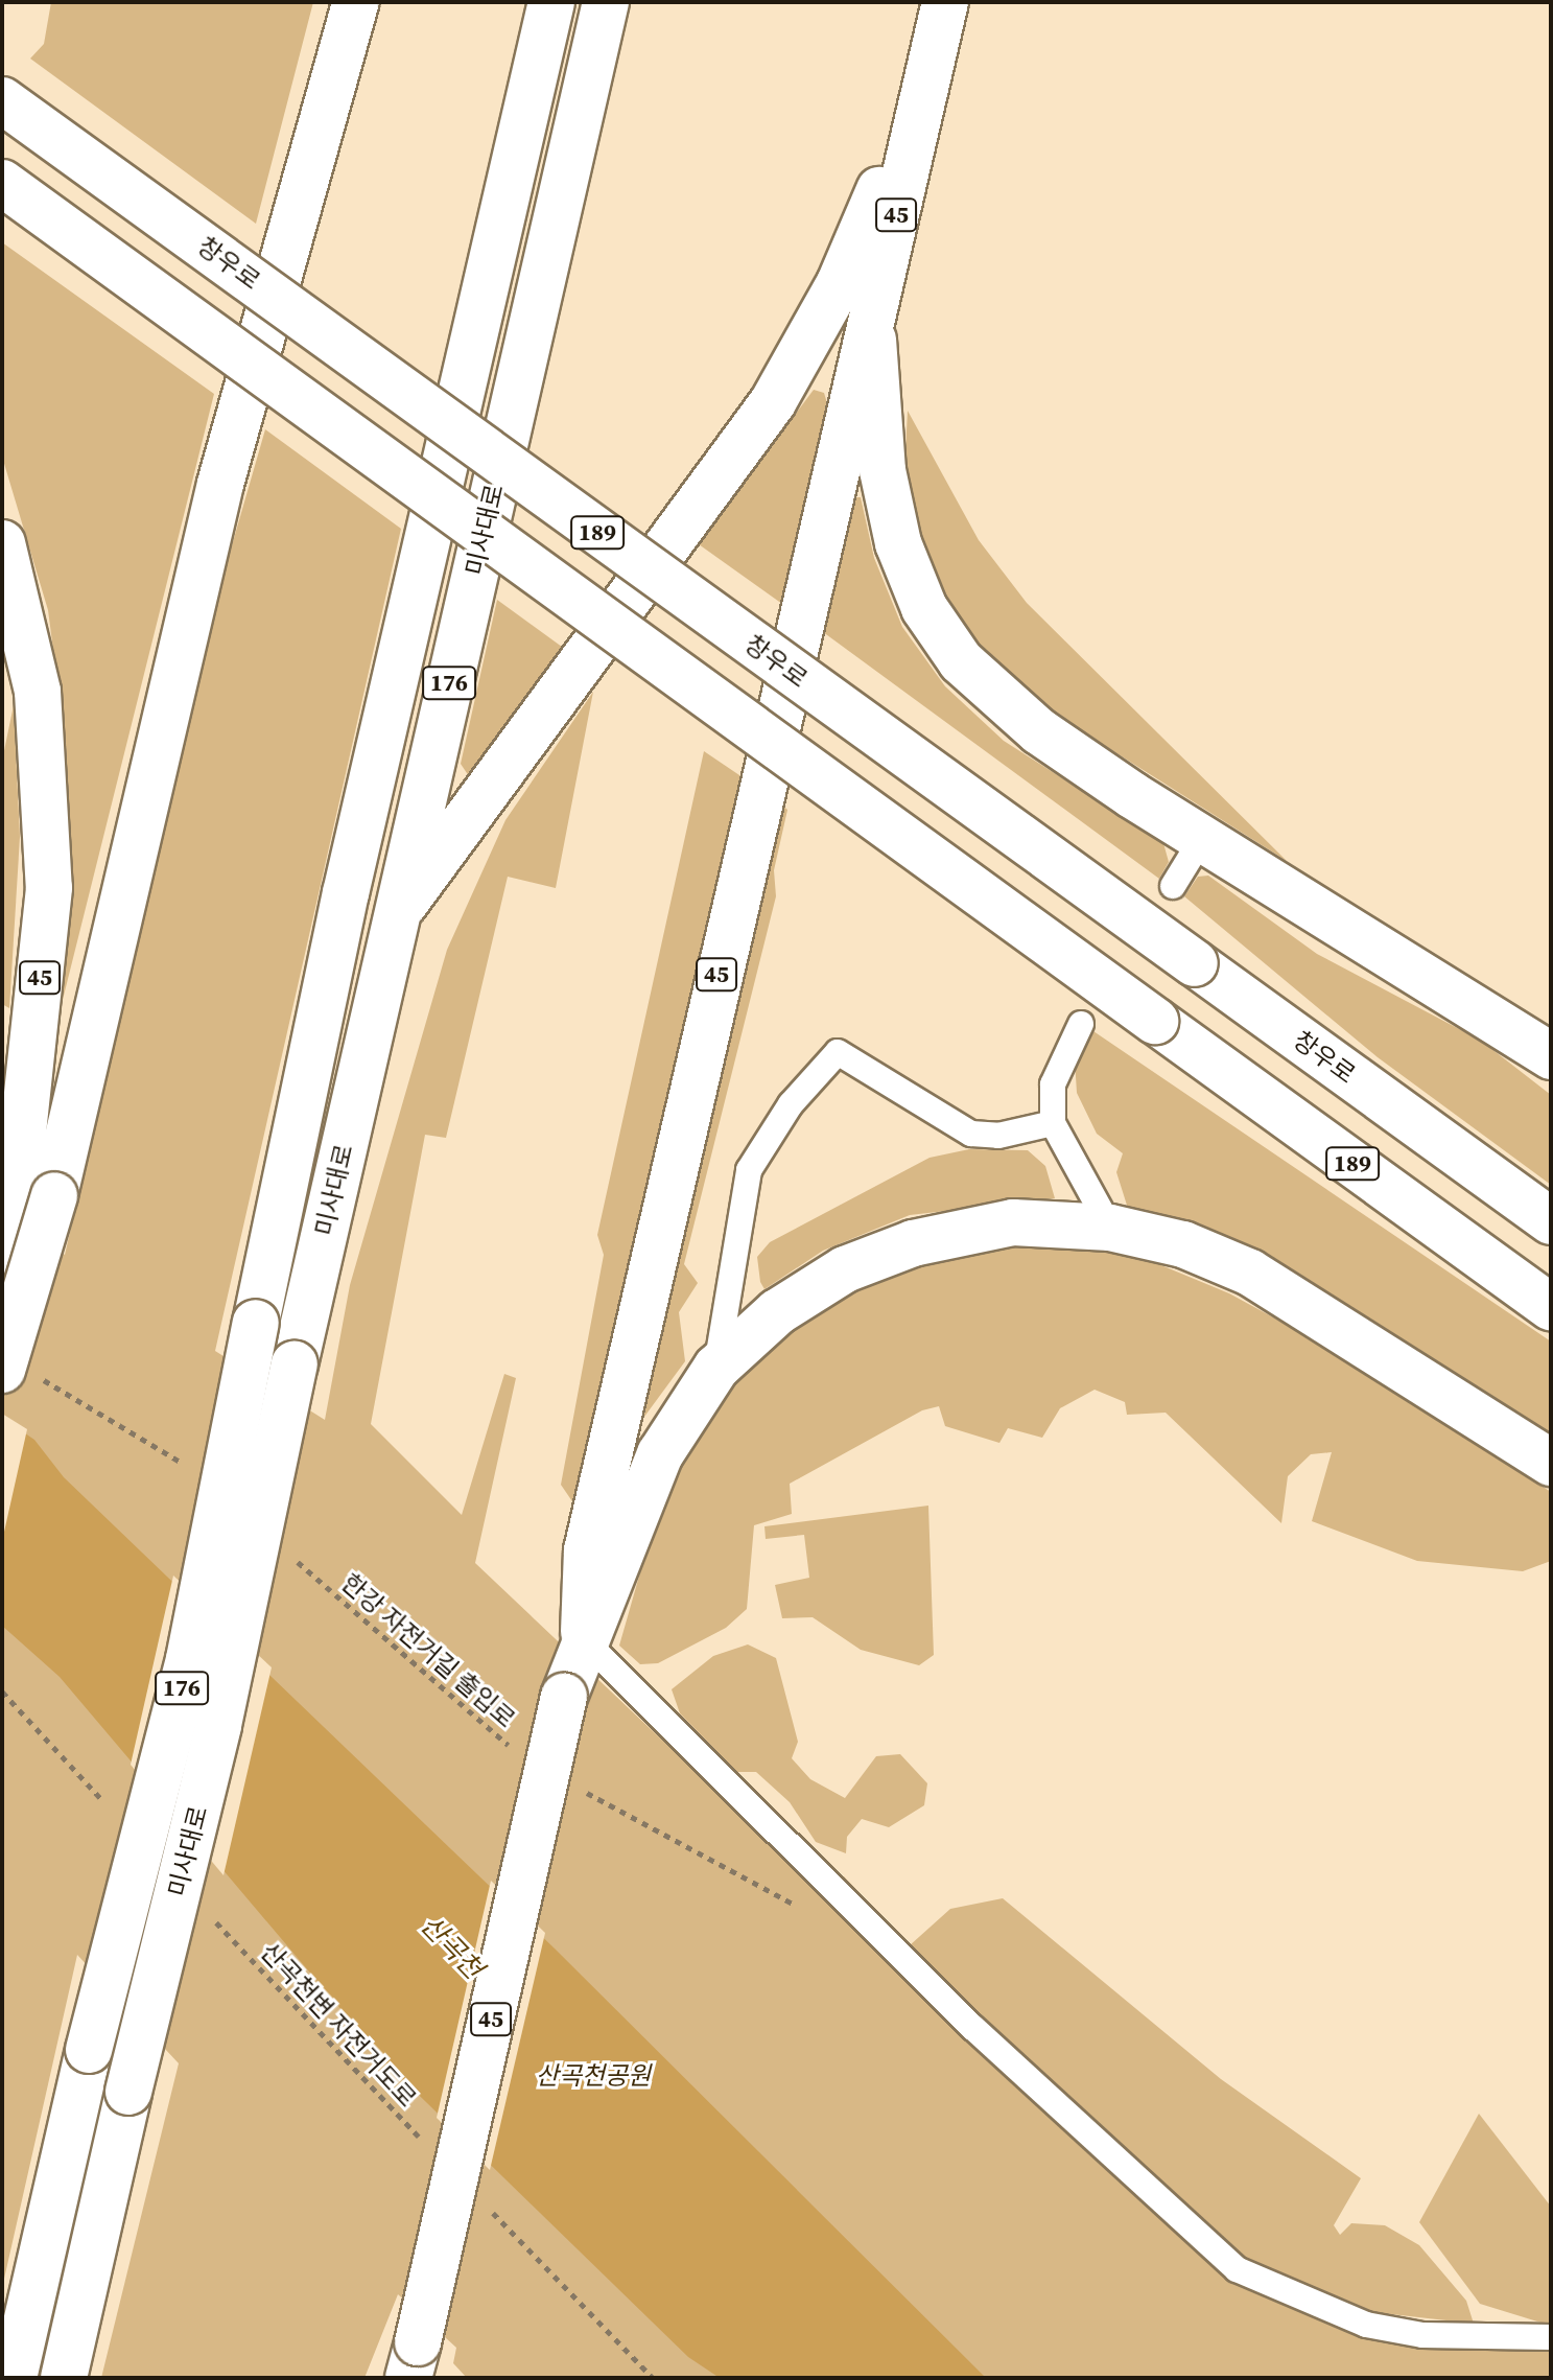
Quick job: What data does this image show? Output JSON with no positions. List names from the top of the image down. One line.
{"streets":{"main road":["45","창우로","미사대로","189","176"],"path":["한강 자전거길 출입로","산곡천변 자전거도로"]},"water":["산곡천"],"parks":["산곡천공원"]}
